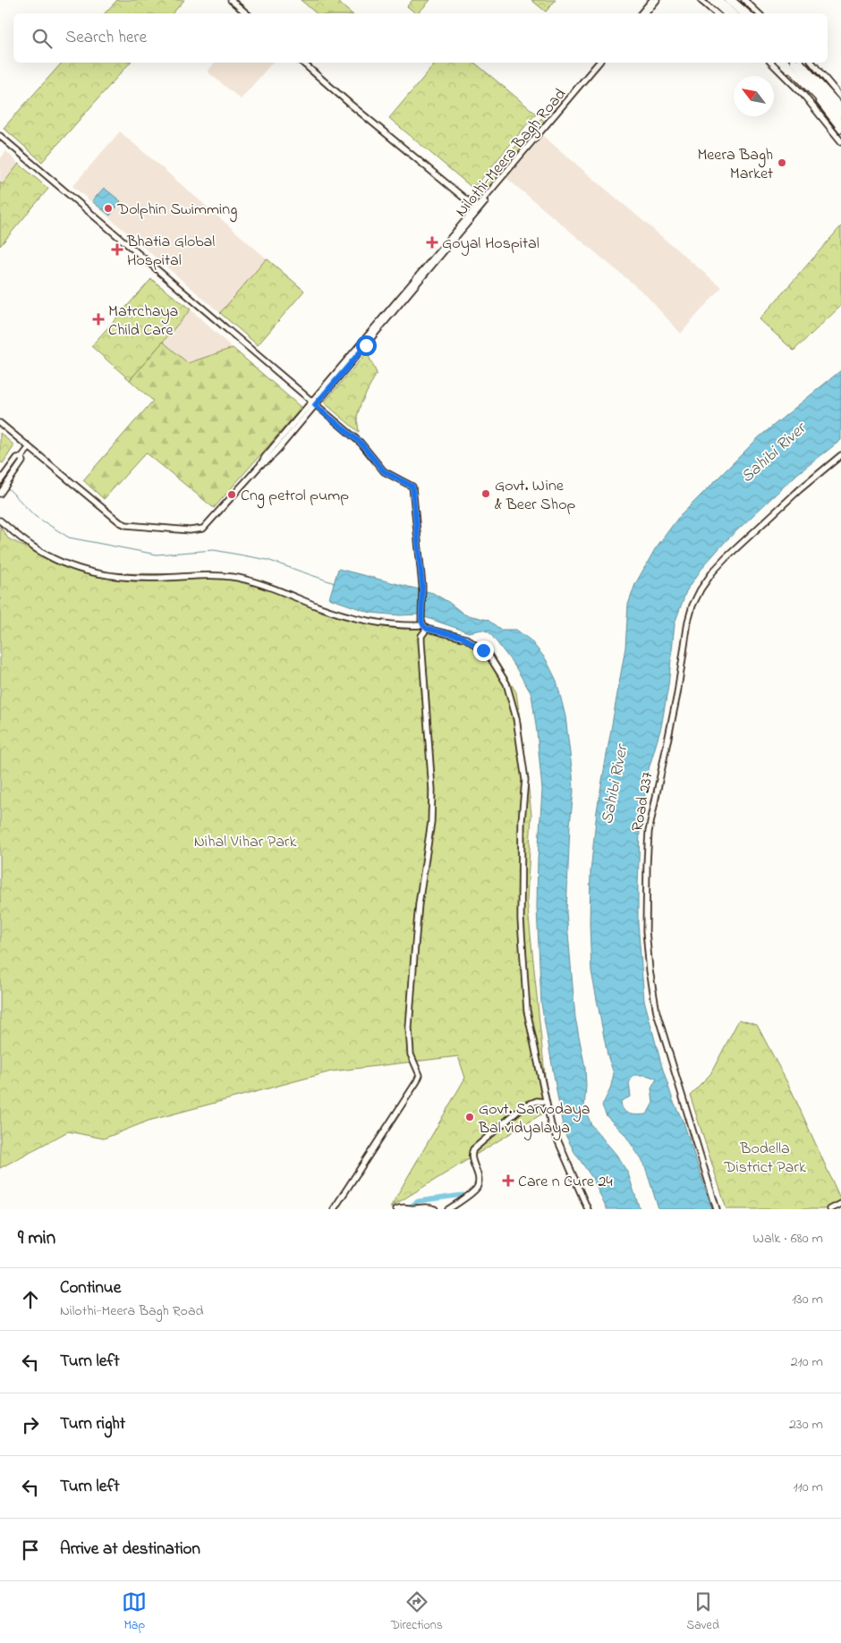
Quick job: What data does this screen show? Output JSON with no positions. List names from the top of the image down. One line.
{"streets":{"street":["Nilothi-Meera Bagh Road","Road 237"]},"water":["Sahibi River"],"parks":["Nihal Vihar Park","Bodella District Park"],"places":{"other":["Meera Bagh Market","Dolphin Swimming","Govt. Wine & Beer Shop","Cng petrol pump","Govt. Sarvodaya Bal vidyalaya"],"health":["Goyal Hospital","Bhatia Global Hospital","Matrchaya Child Care","Care n Cure 24"]},"north":"top left","page":{"search":"Search here","heading":["9 min","Walk · 680 m"],"list":[["Continue","Nilothi-Meera Bagh Road","130 m"],["Turn left","210 m"],["Turn right","230 m"],["Turn left","110 m"],"Arrive at destination"],"nav":["Map","Directions","Saved"]}}
